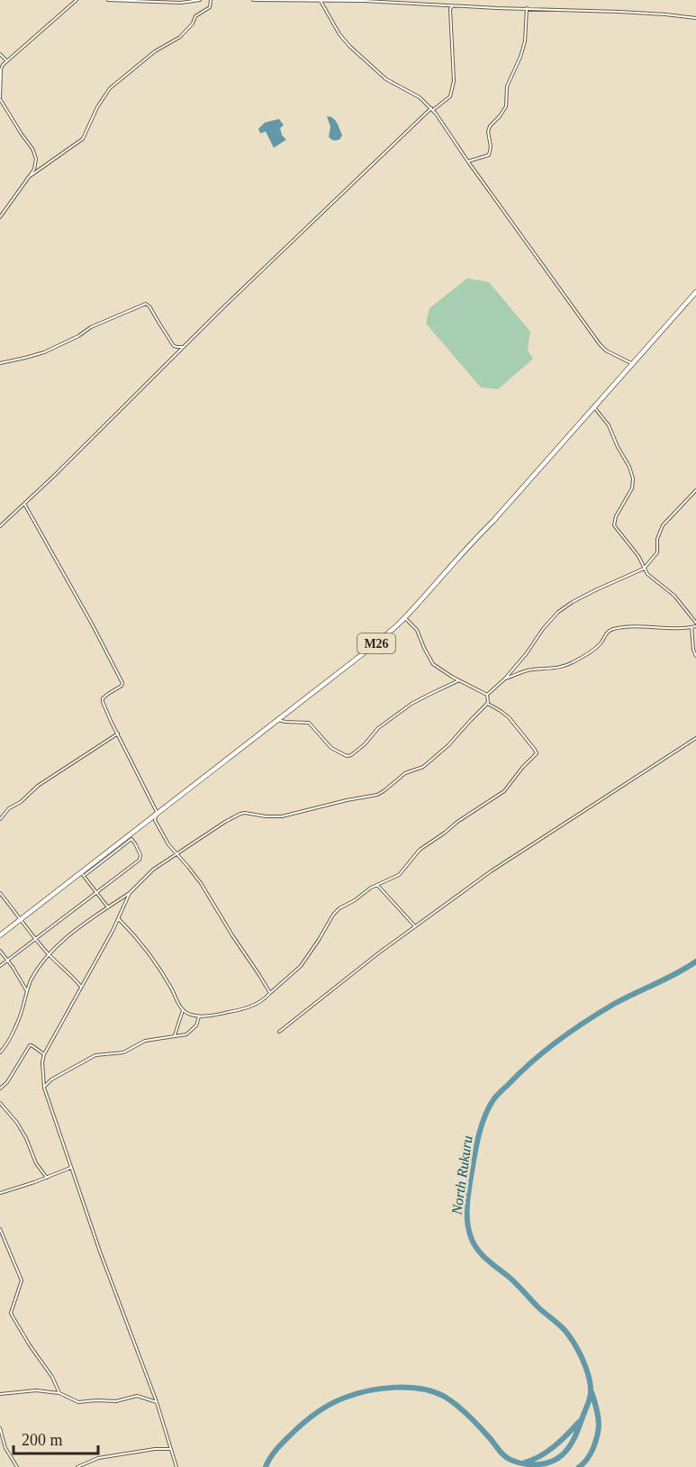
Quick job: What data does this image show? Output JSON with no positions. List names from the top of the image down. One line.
{"streets":{"main road":["M26"]},"water":["North Rukuru"],"scale_bar":"200 m"}
